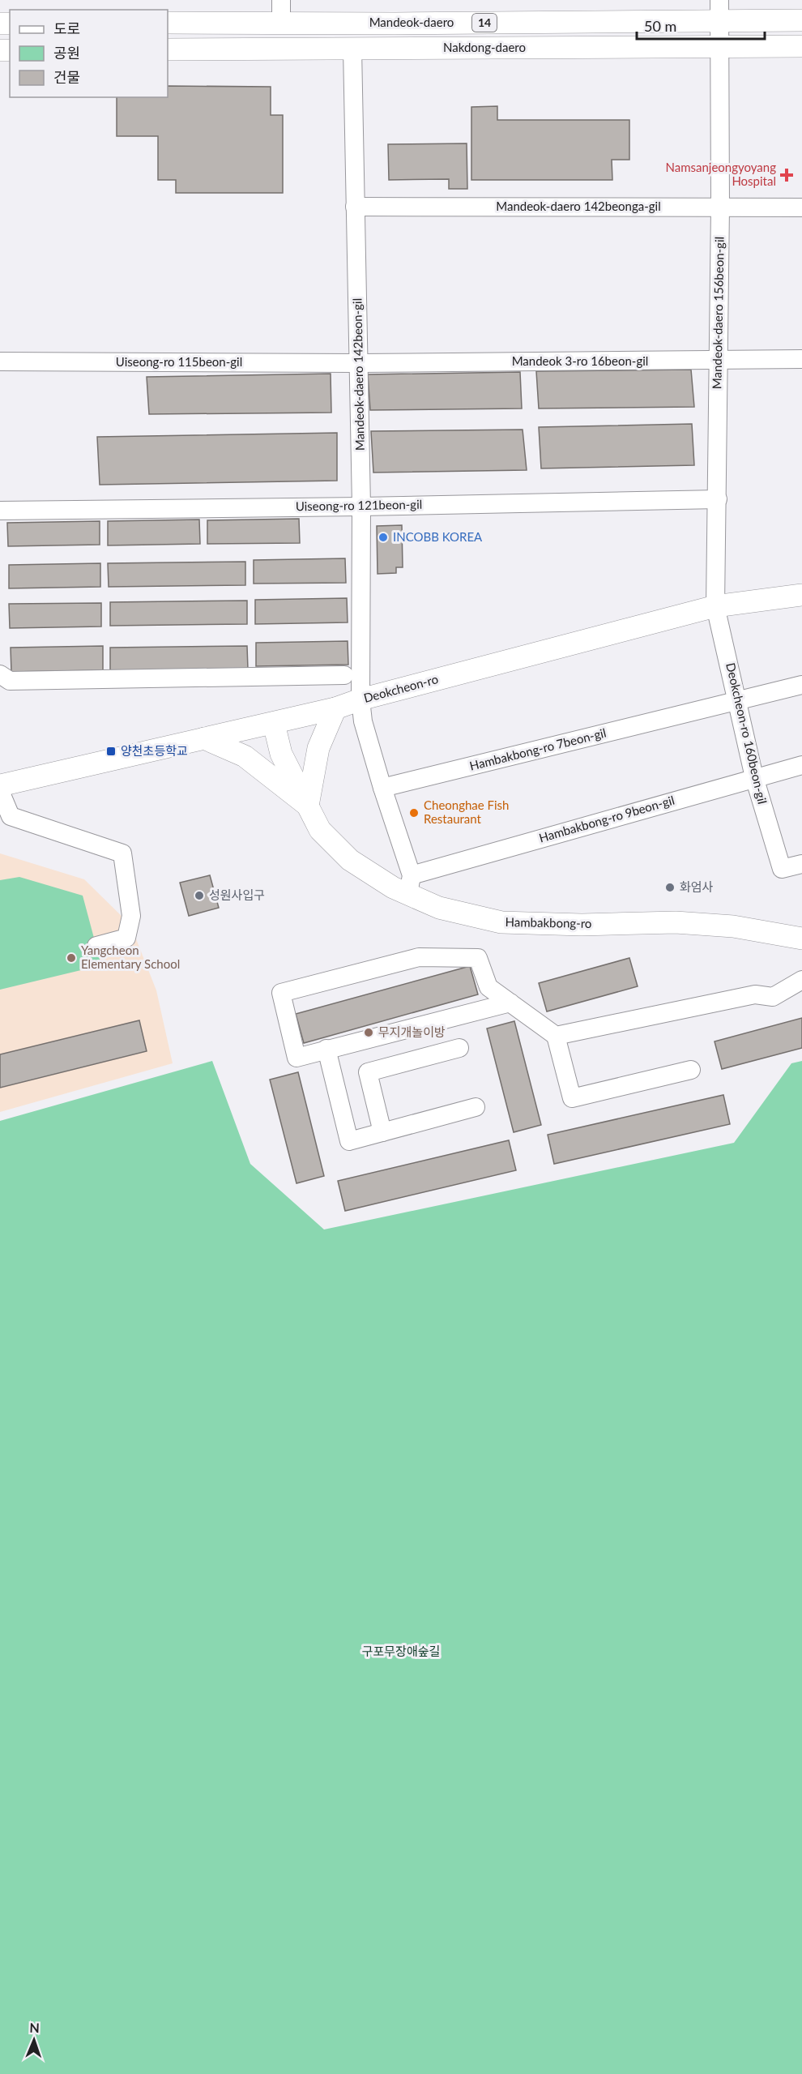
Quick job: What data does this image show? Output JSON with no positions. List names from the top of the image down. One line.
{"streets":{"main road":["Mandeok-daero","14","Nakdong-daero","Deokcheon-ro","Hambakbong-ro"],"street":["Mandeok-daero 142beonga-gil","Mandeok-daero 156beon-gil","Mandeok 3-ro 16beon-gil","Uiseong-ro 115beon-gil","Mandeok-daero 142beon-gil","Uiseong-ro 121beon-gil","Deokcheon-ro 160beon-gil","Hambakbong-ro 7beon-gil","Hambakbong-ro 9beon-gil"]},"crossings":[["Mandeok-daero","Mandeok-daero 156beon-gil"],["Nakdong-daero","Mandeok-daero 156beon-gil"],["Nakdong-daero","Mandeok-daero 142beon-gil"],["Mandeok-daero 142beonga-gil","Mandeok-daero 156beon-gil"],["Mandeok-daero 142beonga-gil","Mandeok-daero 142beon-gil"],["Mandeok-daero 156beon-gil","Mandeok 3-ro 16beon-gil"],["Mandeok-daero 156beon-gil","Uiseong-ro 121beon-gil"],["Mandeok-daero 156beon-gil","Deokcheon-ro"],["Mandeok-daero 156beon-gil","Deokcheon-ro 160beon-gil"],["Mandeok 3-ro 16beon-gil","Uiseong-ro 115beon-gil"],["Mandeok 3-ro 16beon-gil","Mandeok-daero 142beon-gil"],["Uiseong-ro 115beon-gil","Mandeok-daero 142beon-gil"],["Mandeok-daero 142beon-gil","Uiseong-ro 121beon-gil"],["Mandeok-daero 142beon-gil","Deokcheon-ro"],["Mandeok-daero 142beon-gil","Hambakbong-ro 7beon-gil"],["Deokcheon-ro","Deokcheon-ro 160beon-gil"],["Deokcheon-ro","Hambakbong-ro"],["Deokcheon-ro 160beon-gil","Hambakbong-ro 7beon-gil"],["Deokcheon-ro 160beon-gil","Hambakbong-ro 9beon-gil"],["Hambakbong-ro 9beon-gil","Hambakbong-ro"]],"parks":["구포무장애숲길"],"places":{"health":["Namsanjeongyoyang Hospital"],"other":["INCOBB KOREA","Cheonghae Fish Restaurant","화엄사","성원사입구","Yangcheon Elementary School","무지개놀이방"],"transit":["양천초등학교"]},"legend":["도로","공원","건물"],"scale_bar":"50 m","north":"top"}
